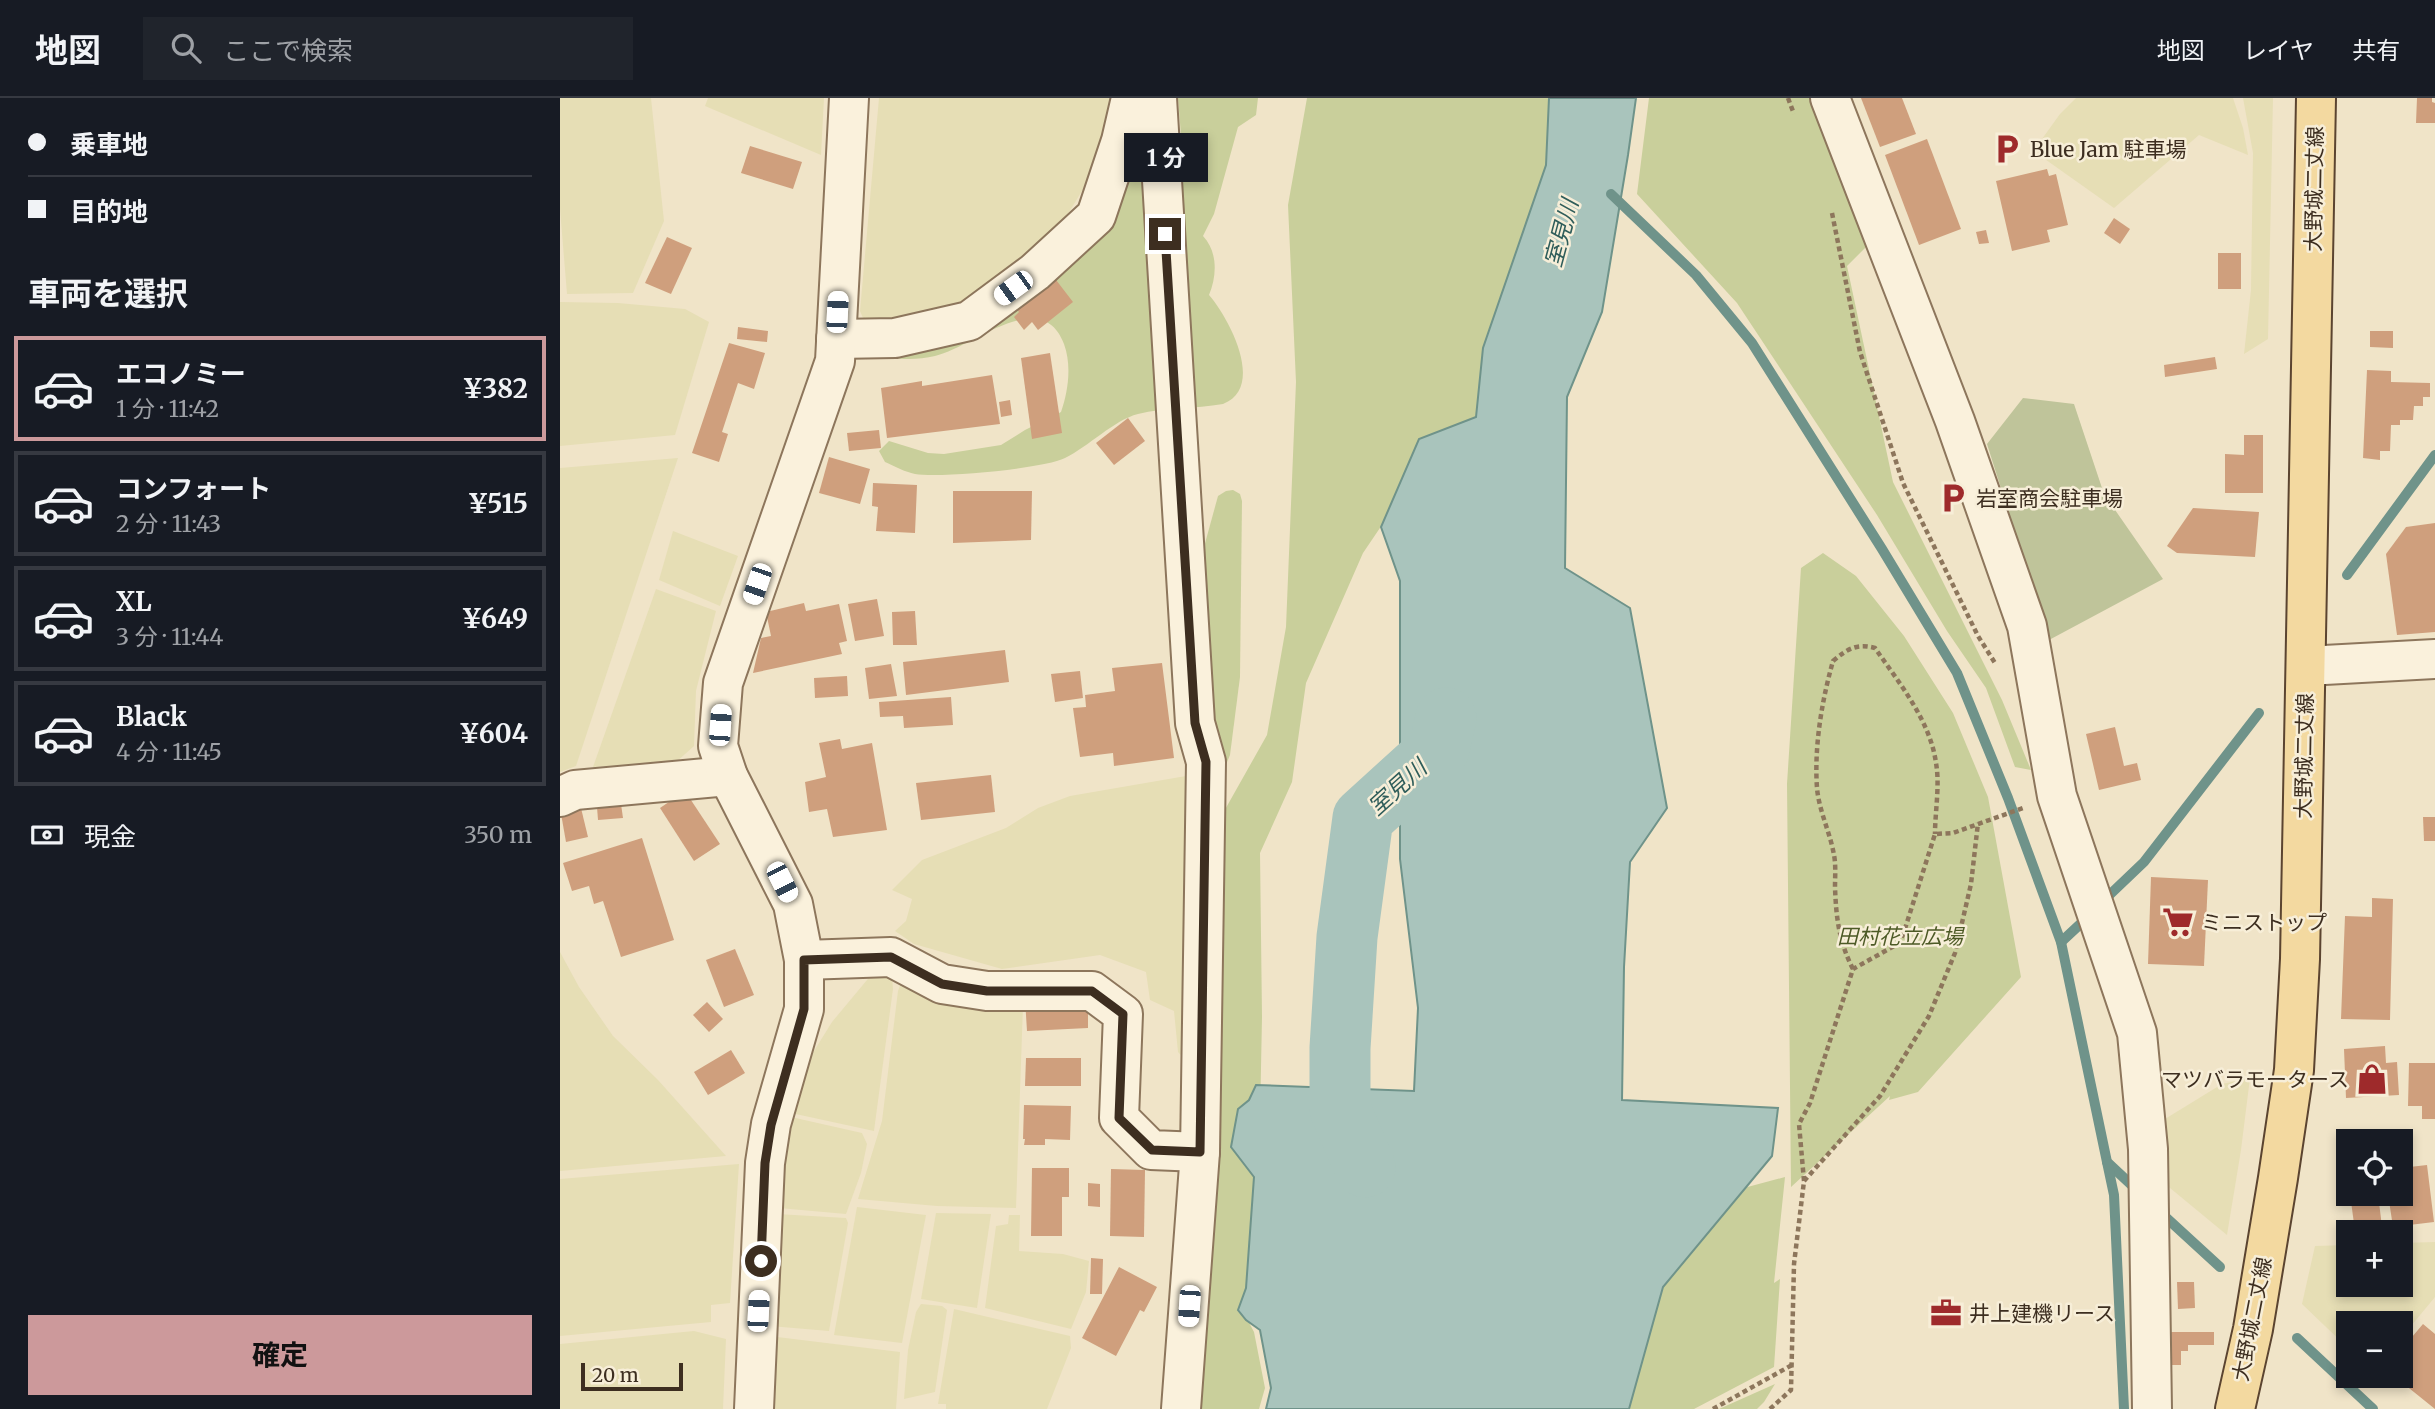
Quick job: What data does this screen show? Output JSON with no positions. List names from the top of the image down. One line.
{"streets":{"main road":["大野城二丈線"]},"water":["室見川"],"parks":["田村花立広場"],"places":{"parking":["Blue Jam 駐車場","岩室商会駐車場"],"supermarket":["ミニストップ"],"shop":["マツバラモータース"],"office":["井上建機リース"]},"scale_bar":"20 m","page":{"header":"地図","search":"ここで検索","nav":["地図","レイヤ","共有"],"banner":["乗車地","目的地"],"bubble":"1 分","heading":"車両を選択","list":[{"name":"エコノミー","note":"1 分 · 11:42","value":"¥382"},{"name":"コンフォート","note":"2 分 · 11:43","value":"¥515"},{"name":"XL","note":"3 分 · 11:44","value":"¥649"},{"name":"Black","note":"4 分 · 11:45","value":"¥604"}],"pay":["現金","350 m"],"map_buttons":["+","−"],"buttons":"確定","scale":"20 m"}}
